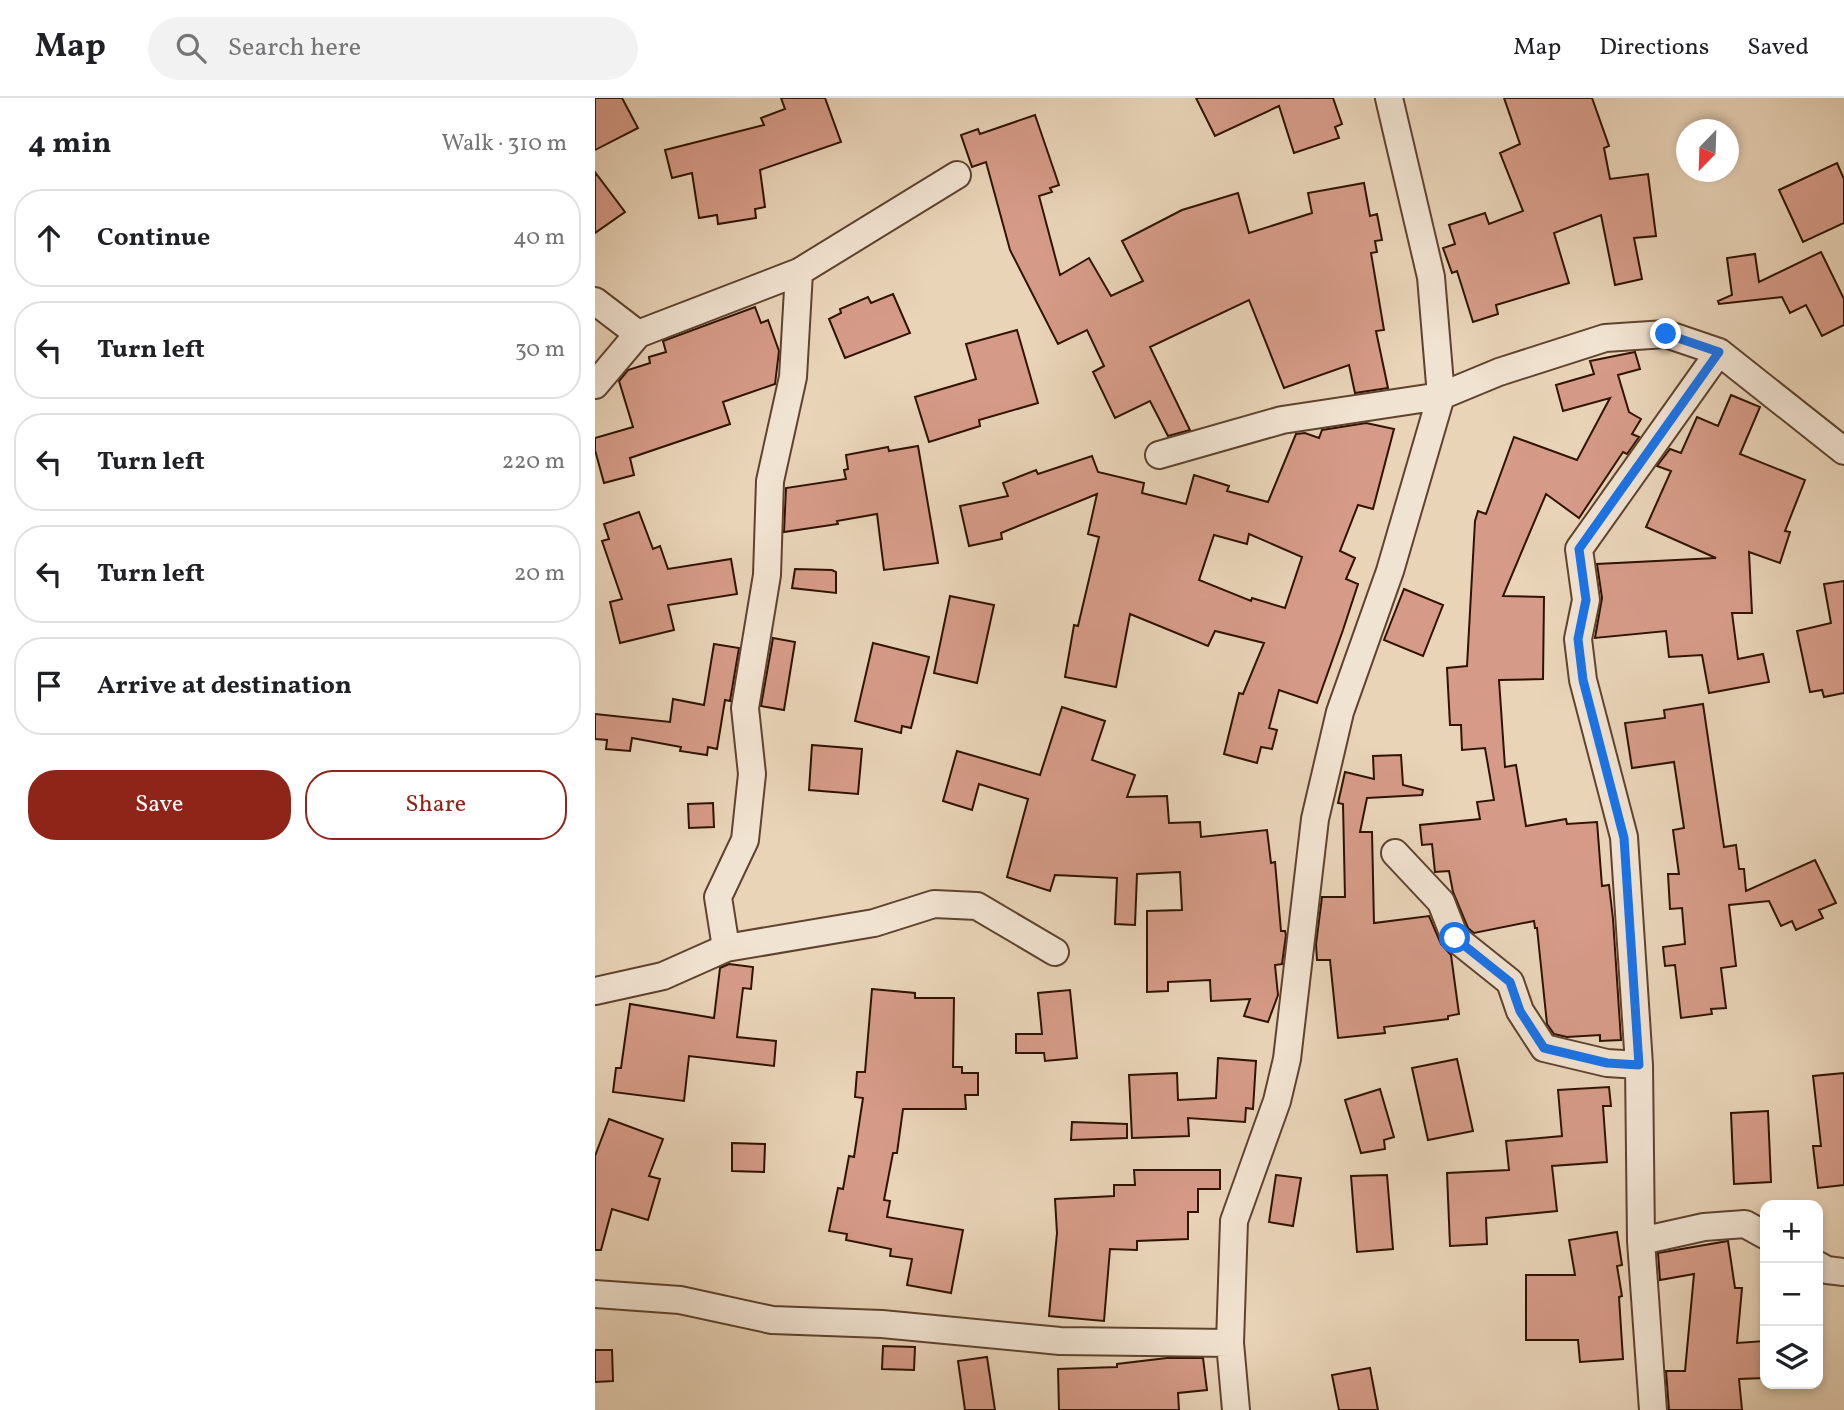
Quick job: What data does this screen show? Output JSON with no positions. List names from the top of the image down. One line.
{"north":"bottom left","page":{"header":"Map","search":"Search here","nav":["Map","Directions","Saved"],"heading":["4 min","Walk · 310 m"],"list":[["Continue","40 m"],["Turn left","30 m"],["Turn left","220 m"],["Turn left","20 m"],"Arrive at destination"],"buttons":["Save","Share"],"map_buttons":["+","−"]}}
